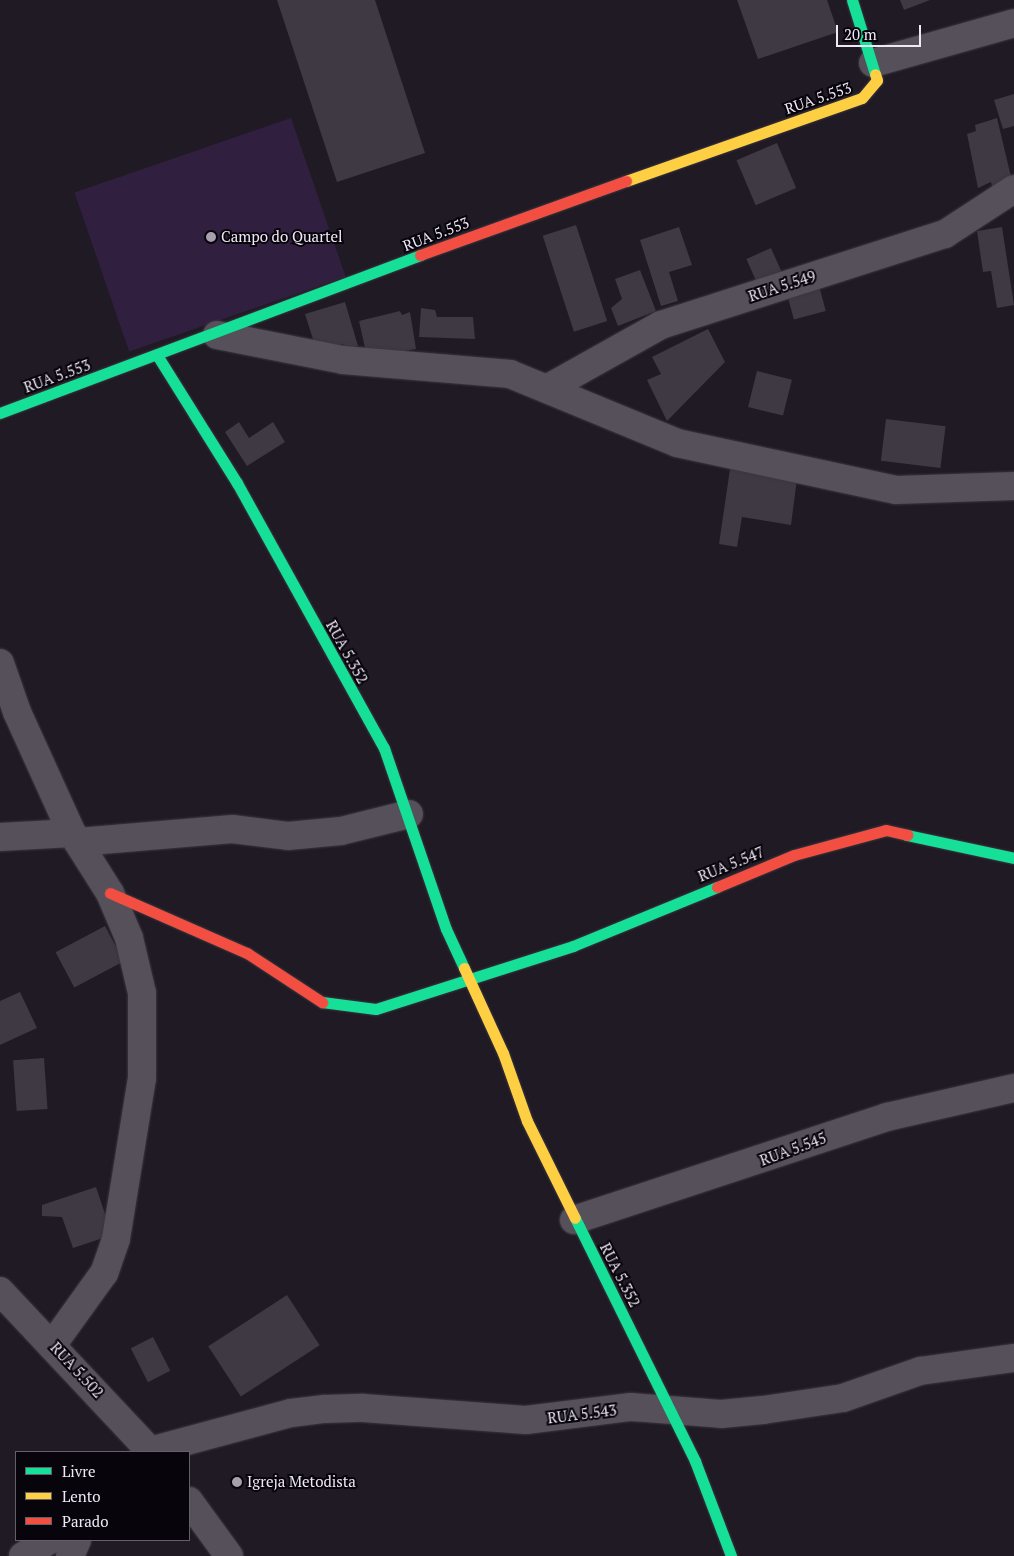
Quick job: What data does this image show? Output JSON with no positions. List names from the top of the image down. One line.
{"streets":{"street":["RUA 5.553","RUA 5.549","RUA 5.352","RUA 5.547","RUA 5.545","RUA 5.502","RUA 5.543"]},"crossings":[["RUA 5.553","RUA 5.352"],["RUA 5.352","RUA 5.547"],["RUA 5.352","RUA 5.545"],["RUA 5.352","RUA 5.543"],["RUA 5.502","RUA 5.543"]],"places":["Campo do Quartel","Igreja Metodista"],"legend":["Livre","Lento","Parado"],"scale_bar":"20 m"}
